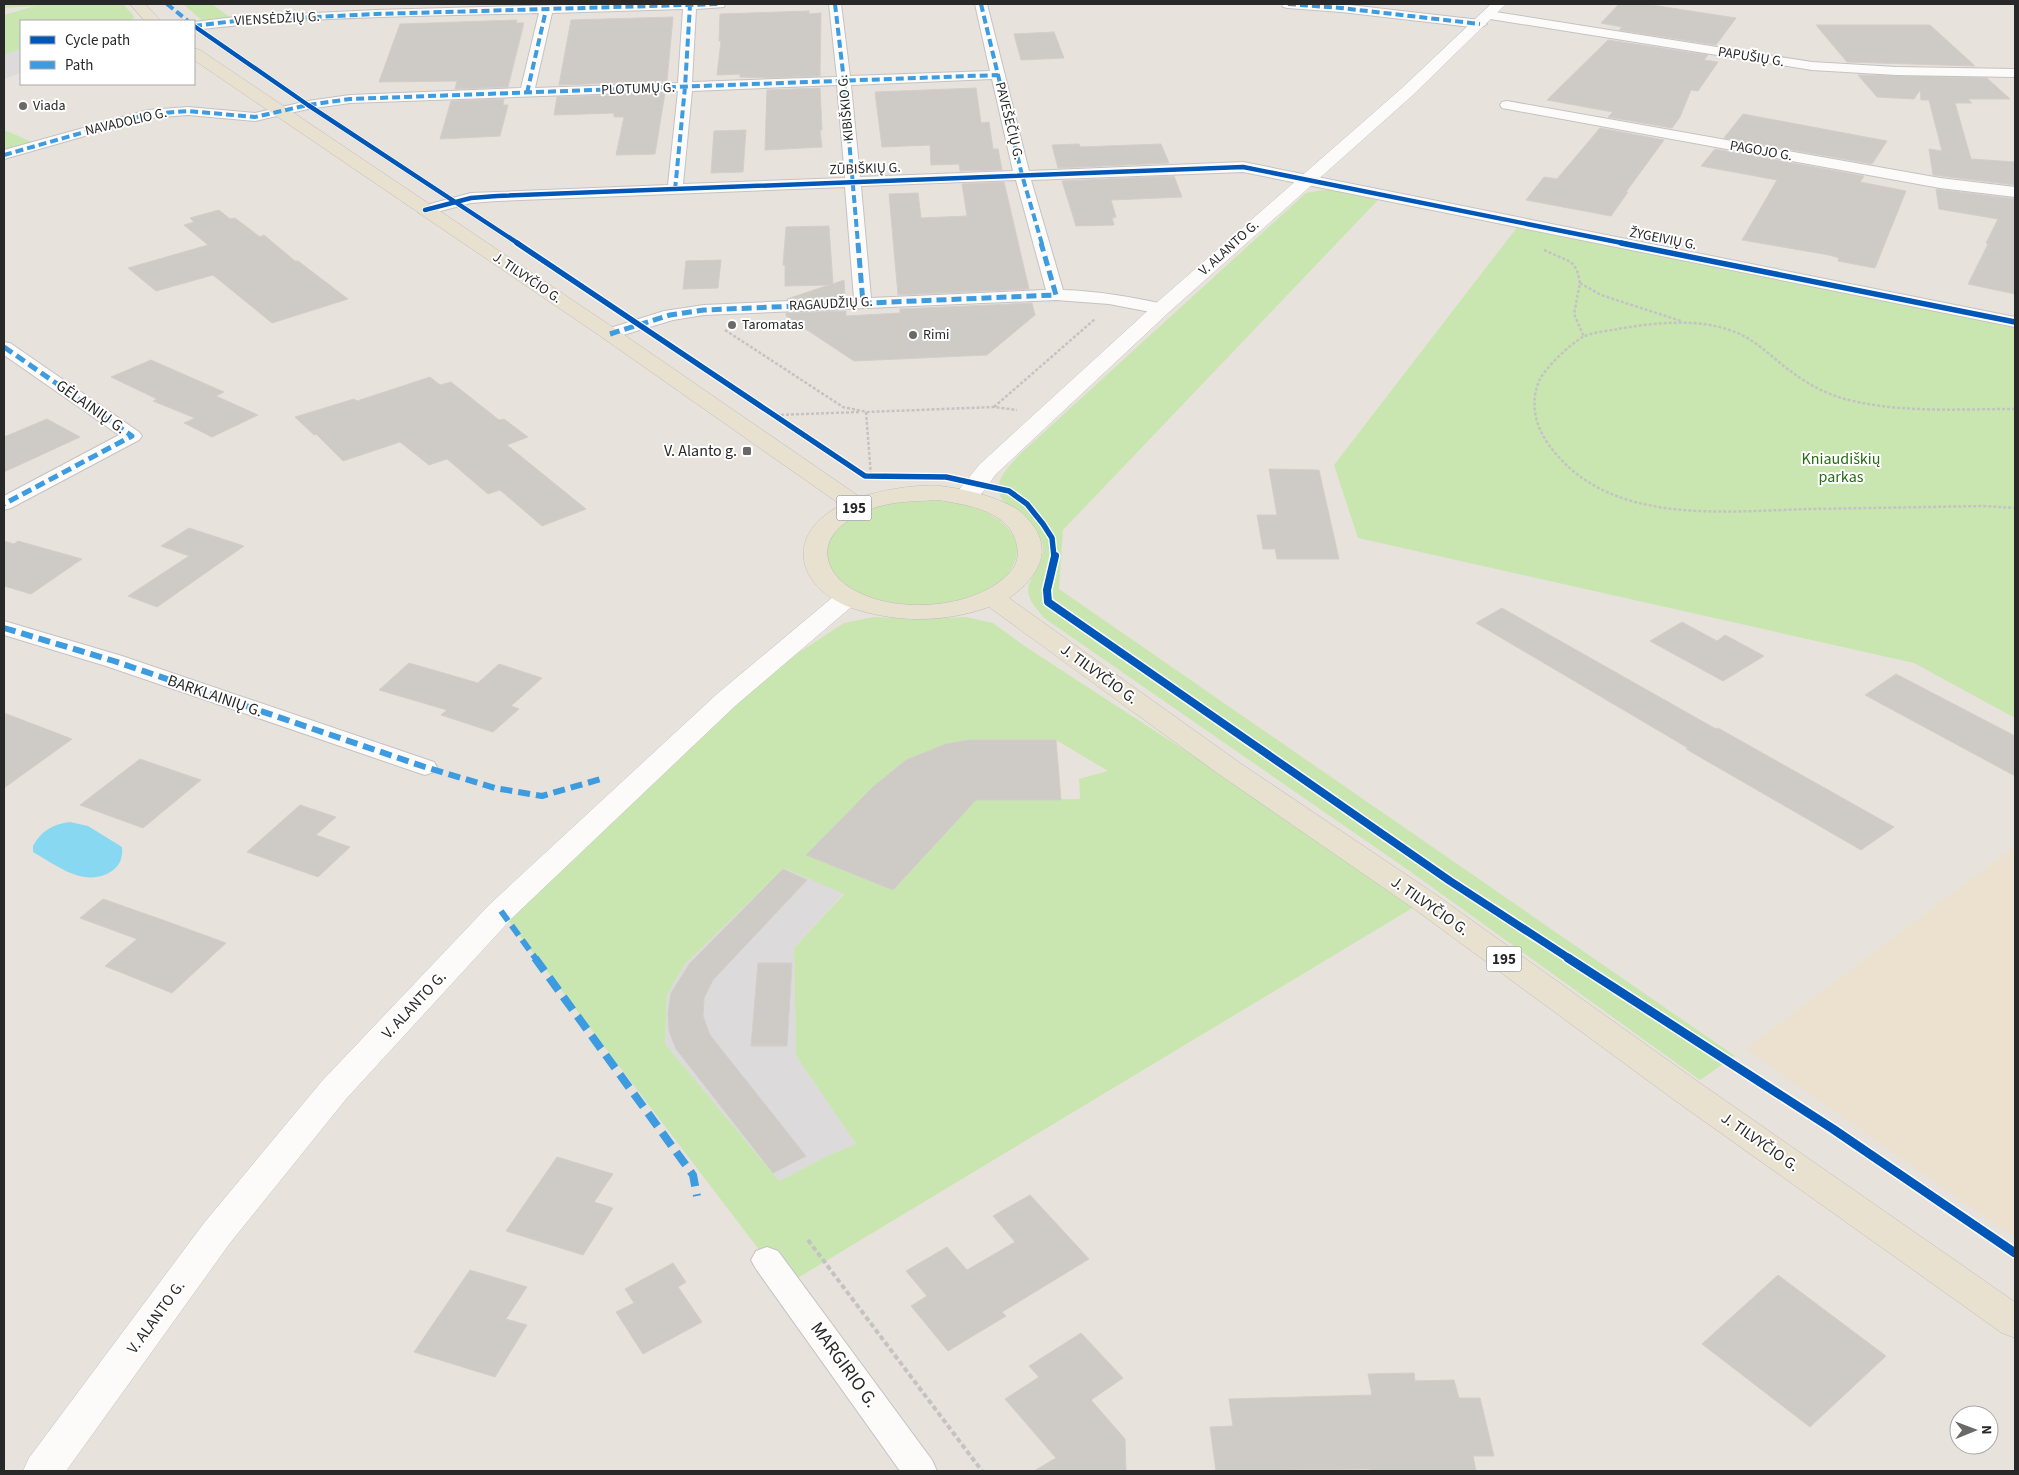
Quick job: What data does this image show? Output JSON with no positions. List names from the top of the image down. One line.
{"streets":{"main road":["V. ALANTO G.","J. TILVYČIO G.","195"],"street":["VIENSĖDŽIŲ G.","PAPUŠIŲ G.","PLOTUMŲ G.","KIBIŠKIO G.","PAVEŠEČIŲ G.","NAVADOLIO G.","PAGOJO G.","ZŪBIŠKIŲ G.","ŽYGEIVIŲ G.","RAGAUDŽIŲ G.","GĖLAINIŲ G.","BARKLAINIŲ G.","MARGIRIO G."]},"crossings":[["PAPUŠIŲ G.","V. ALANTO G."],["PLOTUMŲ G.","KIBIŠKIO G."],["PLOTUMŲ G.","PAVEŠEČIŲ G."],["PLOTUMŲ G.","NAVADOLIO G."],["PLOTUMŲ G.","J. TILVYČIO G."],["KIBIŠKIO G.","ZŪBIŠKIŲ G."],["KIBIŠKIO G.","RAGAUDŽIŲ G."],["PAVEŠEČIŲ G.","ZŪBIŠKIŲ G."],["PAVEŠEČIŲ G.","RAGAUDŽIŲ G."],["NAVADOLIO G.","J. TILVYČIO G."],["ZŪBIŠKIŲ G.","ŽYGEIVIŲ G."],["ZŪBIŠKIŲ G.","V. ALANTO G."],["ZŪBIŠKIŲ G.","J. TILVYČIO G."],["ŽYGEIVIŲ G.","V. ALANTO G."],["V. ALANTO G.","J. TILVYČIO G."],["V. ALANTO G.","RAGAUDŽIŲ G."],["V. ALANTO G.","195"],["J. TILVYČIO G.","RAGAUDŽIŲ G."],["J. TILVYČIO G.","195"]],"parks":["Kniaudiškių parkas"],"places":{"other":["Viada","Taromatas","Rimi"],"transit":["V. Alanto g."]},"legend":["Cycle path","Path"],"north":"right"}
